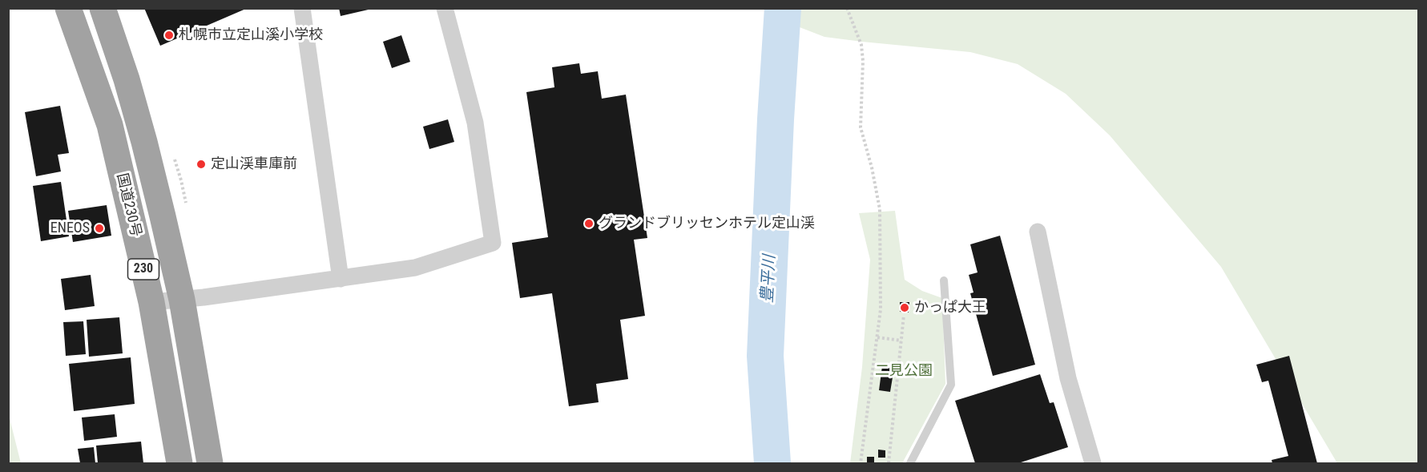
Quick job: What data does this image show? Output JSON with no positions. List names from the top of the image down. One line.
{"streets":{"highway":["国道230号","230"]},"water":["豊平川"],"parks":["二見公園"],"places":["札幌市立定山溪小学校","定山渓車庫前","グランドブリッセンホテル定山渓","ENEOS","かっぱ大王"]}
